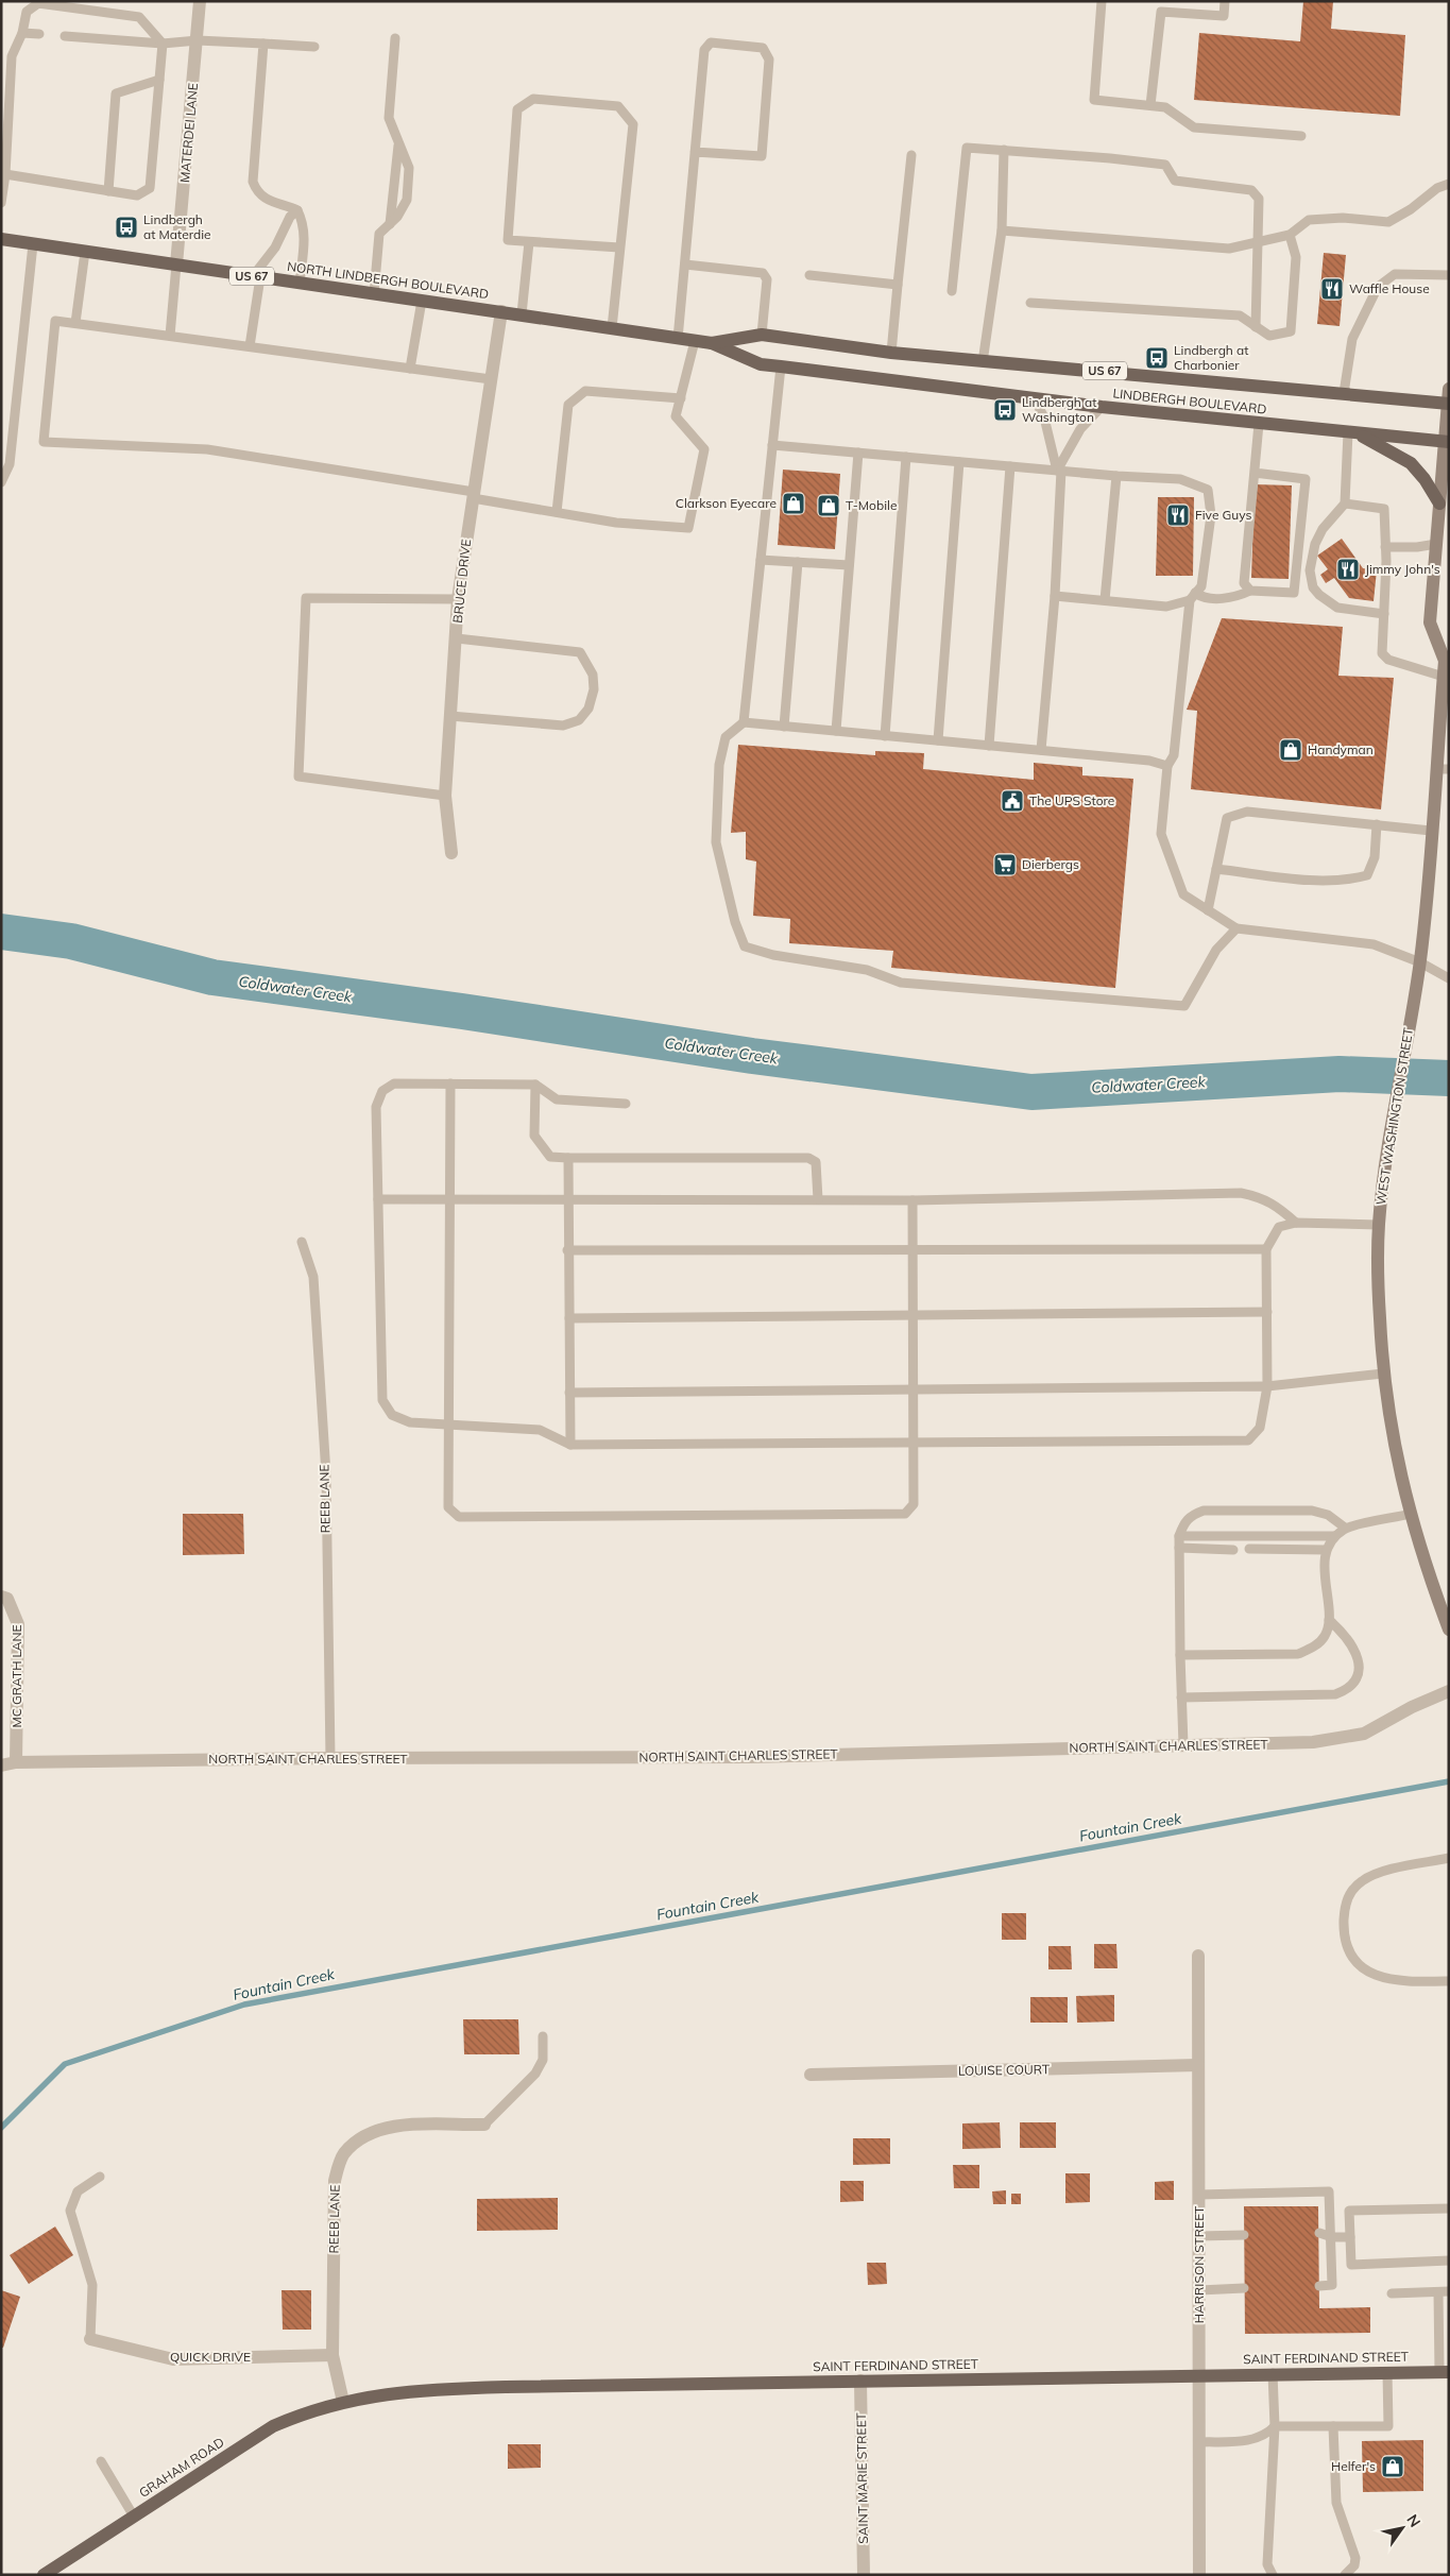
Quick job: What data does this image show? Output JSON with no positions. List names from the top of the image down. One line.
{"streets":{"main road":["US 67","NORTH LINDBERGH BOULEVARD","LINDBERGH BOULEVARD","WEST WASHINGTON STREET","SAINT FERDINAND STREET","GRAHAM ROAD"],"street":["MATERDEI LANE","BRUCE DRIVE","REEB LANE","MC GRATH LANE","NORTH SAINT CHARLES STREET","LOUISE COURT","HARRISON STREET","QUICK DRIVE","SAINT MARIE STREET"]},"crossings":[["MATERDEI LANE","NORTH LINDBERGH BOULEVARD"],["NORTH LINDBERGH BOULEVARD","LINDBERGH BOULEVARD"],["NORTH LINDBERGH BOULEVARD","BRUCE DRIVE"],["LINDBERGH BOULEVARD","WEST WASHINGTON STREET"],["REEB LANE","NORTH SAINT CHARLES STREET"],["REEB LANE","QUICK DRIVE"],["REEB LANE","SAINT FERDINAND STREET"],["REEB LANE","GRAHAM ROAD"],["MC GRATH LANE","NORTH SAINT CHARLES STREET"],["LOUISE COURT","HARRISON STREET"],["HARRISON STREET","SAINT FERDINAND STREET"],["SAINT FERDINAND STREET","GRAHAM ROAD"],["SAINT FERDINAND STREET","SAINT MARIE STREET"]],"water":["Coldwater Creek","Fountain Creek"],"places":{"bus stop":["Lindbergh at Materdie","Lindbergh at Charbonier","Lindbergh at Washington"],"restaurant":["Waffle House","Five Guys","Jimmy John's"],"shop":["Clarkson Eyecare","T-Mobile","Handyman","Helfer's"],"public building":["The UPS Store"],"supermarket":["Dierbergs"]},"north":"top right"}
